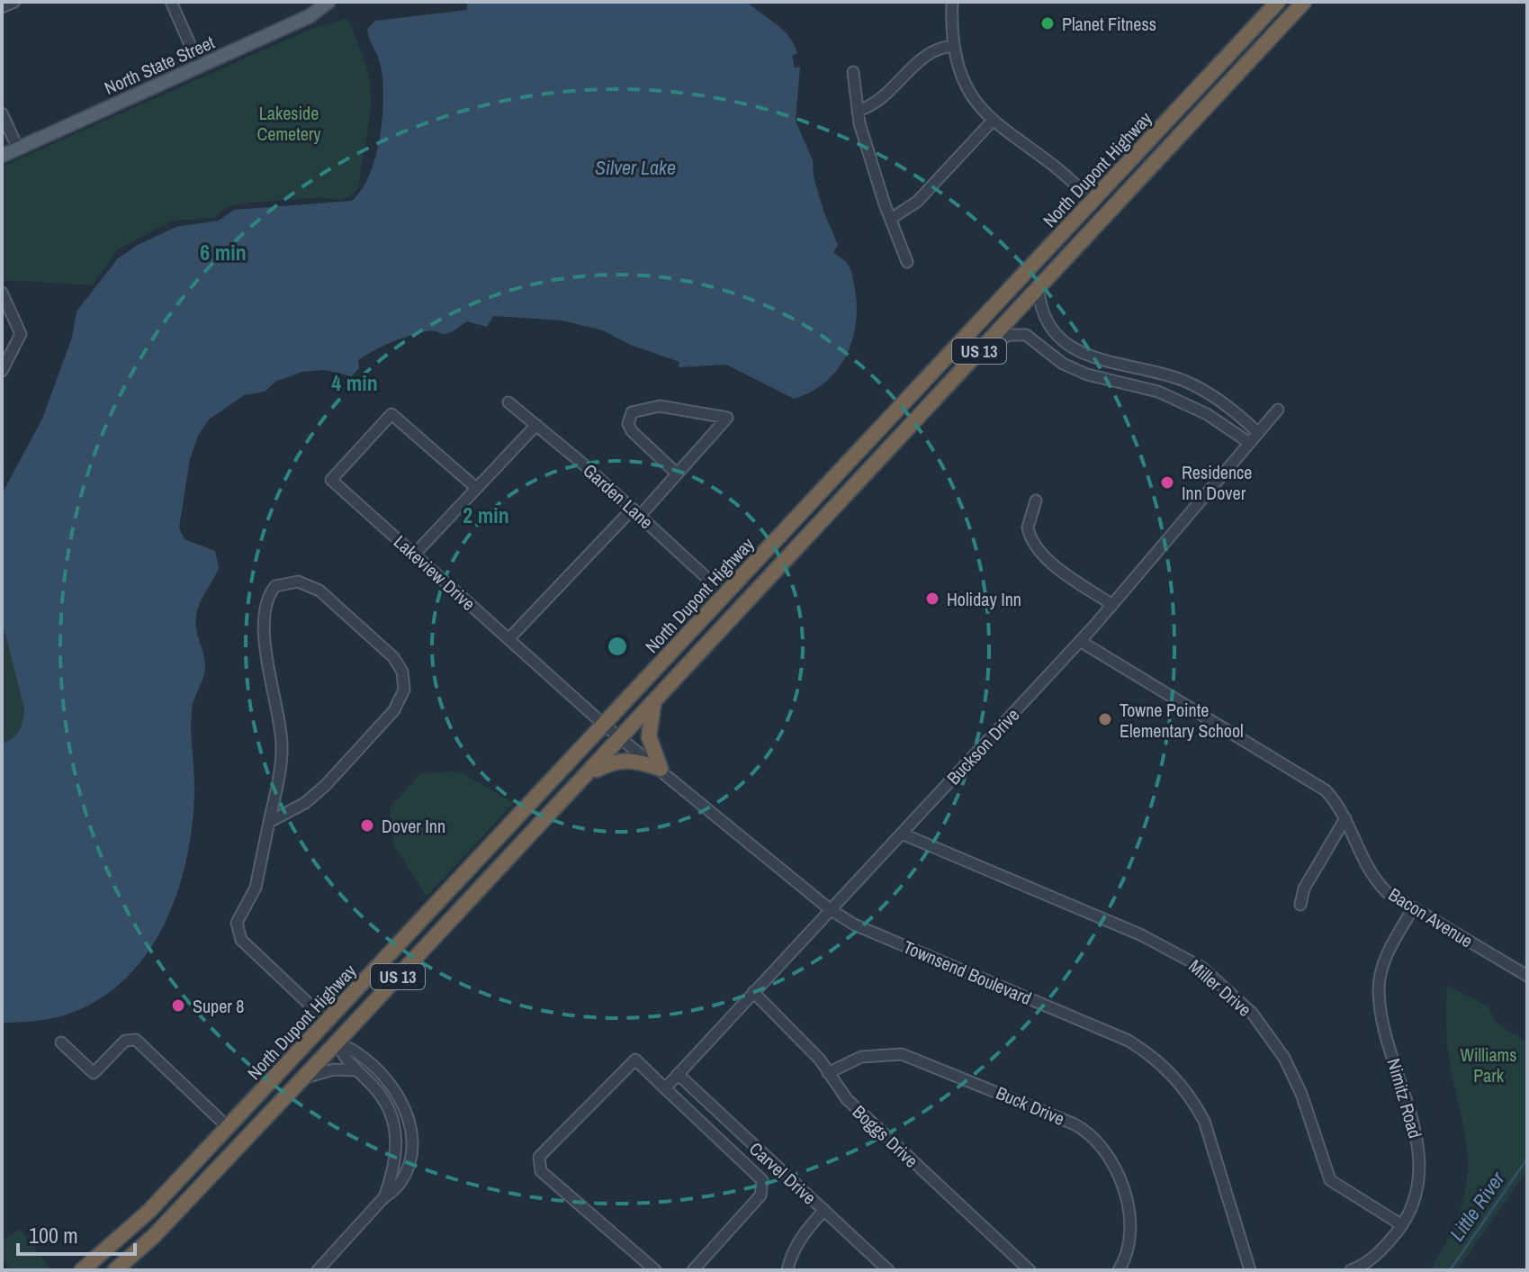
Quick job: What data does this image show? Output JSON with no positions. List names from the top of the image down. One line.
{"streets":{"highway":["North Dupont Highway","US 13"],"main road":["North State Street"],"street":["Garden Lane","Lakeview Drive","Buckson Drive","Bacon Avenue","Townsend Boulevard","Miller Drive","Nimitz Road","Buck Drive","Boggs Drive","Carvel Drive"]},"crossings":[["North Dupont Highway","Garden Lane"],["North Dupont Highway","Lakeview Drive"],["North Dupont Highway","Townsend Boulevard"],["US 13","Townsend Boulevard"],["Lakeview Drive","Townsend Boulevard"],["Buckson Drive","Bacon Avenue"],["Buckson Drive","Townsend Boulevard"],["Buckson Drive","Miller Drive"],["Buckson Drive","Boggs Drive"],["Buckson Drive","Carvel Drive"],["Bacon Avenue","Nimitz Road"],["Miller Drive","Nimitz Road"],["Buck Drive","Boggs Drive"]],"water":["Silver Lake","Little River"],"parks":["Lakeside Cemetery","Williams Park"],"places":["Planet Fitness","Residence Inn Dover","Holiday Inn","Towne Pointe Elementary School","Dover Inn","Super 8"],"scale_bar":"100 m","rings":["6 min","4 min","2 min"]}
